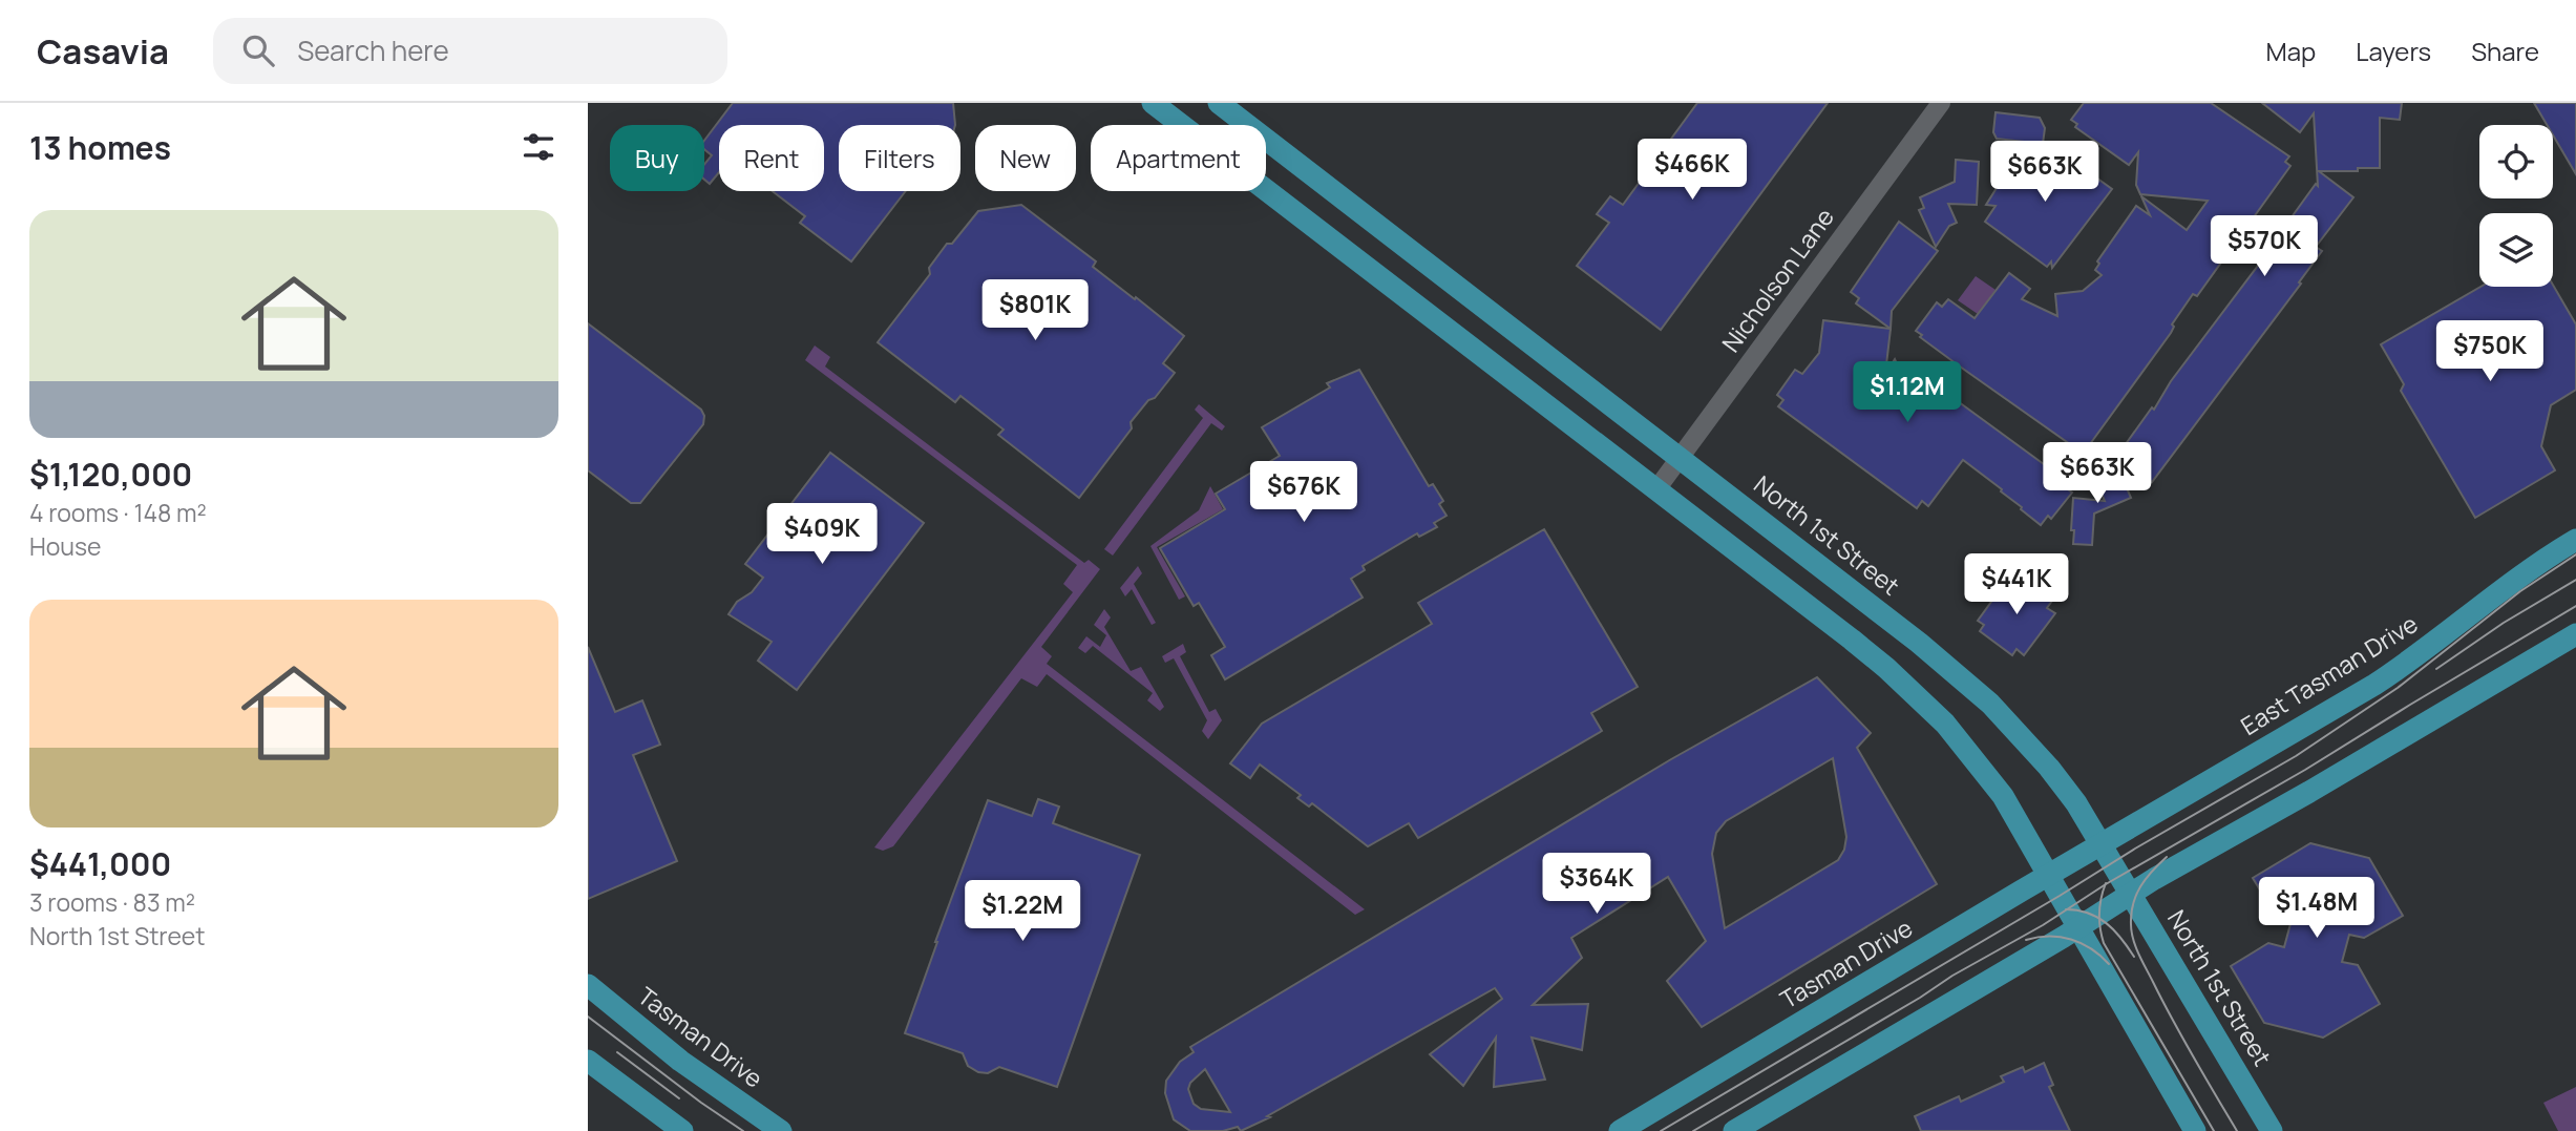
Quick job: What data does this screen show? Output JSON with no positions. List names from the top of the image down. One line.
{"streets":{"main road":["North 1st Street","East Tasman Drive","Tasman Drive"],"street":["Nicholson Lane"]},"crossings":[["Nicholson Lane","North 1st Street"],["North 1st Street","East Tasman Drive"],["North 1st Street","Tasman Drive"],["East Tasman Drive","Tasman Drive"]],"page":{"header":"Casavia","search":"Search here","nav":["Map","Layers","Share"],"heading":"13 homes","chip":["Buy","Rent","Filters","New","Apartment"],"price":["$466K","$663K","$570K","$801K","$750K","$1.12M","$663K","$676K","$409K","$441K","$364K","$1.48M","$1.22M"],"list":[{"name":"$1,120,000","note":"4 rooms · 148 m² · House"},{"name":"$441,000","note":"3 rooms · 83 m² · North 1st Street"}]}}
